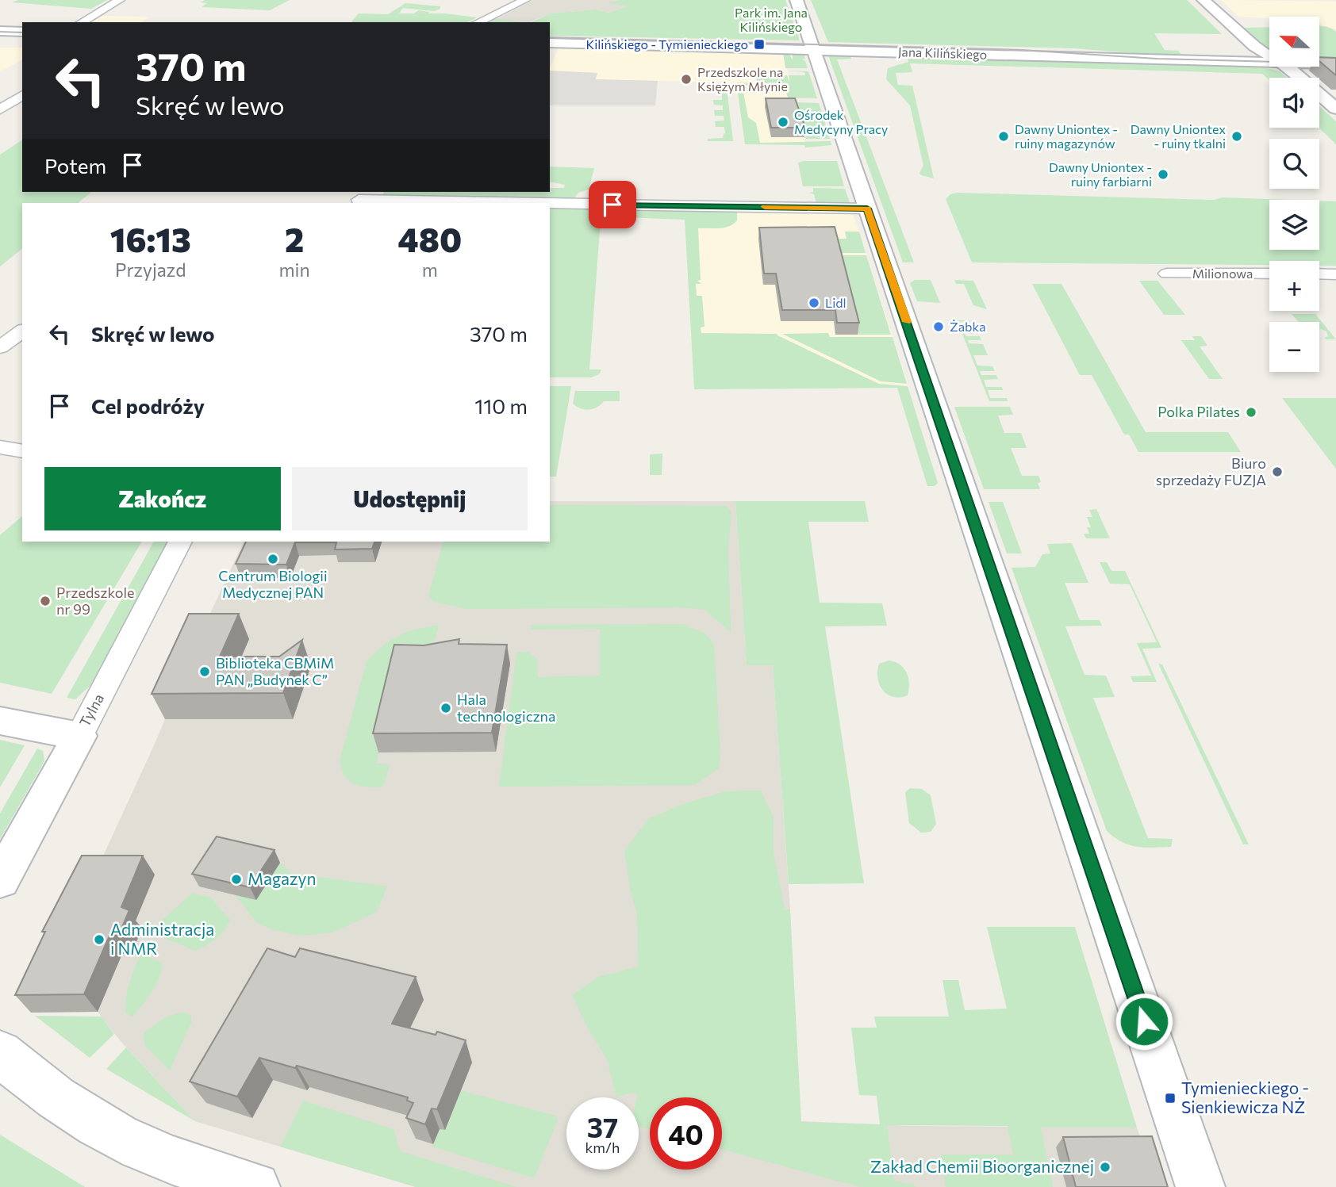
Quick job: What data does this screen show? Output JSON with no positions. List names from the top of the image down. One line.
{"streets":{"street":["Jana Kilińskiego","Milionowa","Tylna"]},"parks":["Park im. Jana Kilińskiego"],"places":{"transit":["Kilińskiego - Tymienieckiego","Tymienieckiego - Sienkiewicza NŻ"],"other":["Przedszkole na Księżym Młynie","Ośrodek Medycyny Pracy","Dawny Uniontex - ruiny magazynów","Dawny Uniontex - ruiny tkalni","Dawny Uniontex - ruiny farbiarni","Lidl","Żabka","Polka Pilates","Biuro sprzedaży FUZJA","Centrum Biologii Medycznej PAN","Przedszkole nr 99","Biblioteka CBMiM PAN „Budynek C”","Hala technologiczna","Magazyn","Administracja i NMR","Zakład Chemii Bioorganicznej"]},"north":"left","page":{"map_buttons":["+","−"],"turn":["370 m","Skręć w lewo"],"then":"Potem","eta":["16:13","Przyjazd","2","min","480","m"],"list":[{"name":"Skręć w lewo","value":"370 m"},{"name":"Cel podróży","value":"110 m"}],"buttons":["Zakończ","Udostępnij"],"speed":"37 km/h","limit":"40"}}
